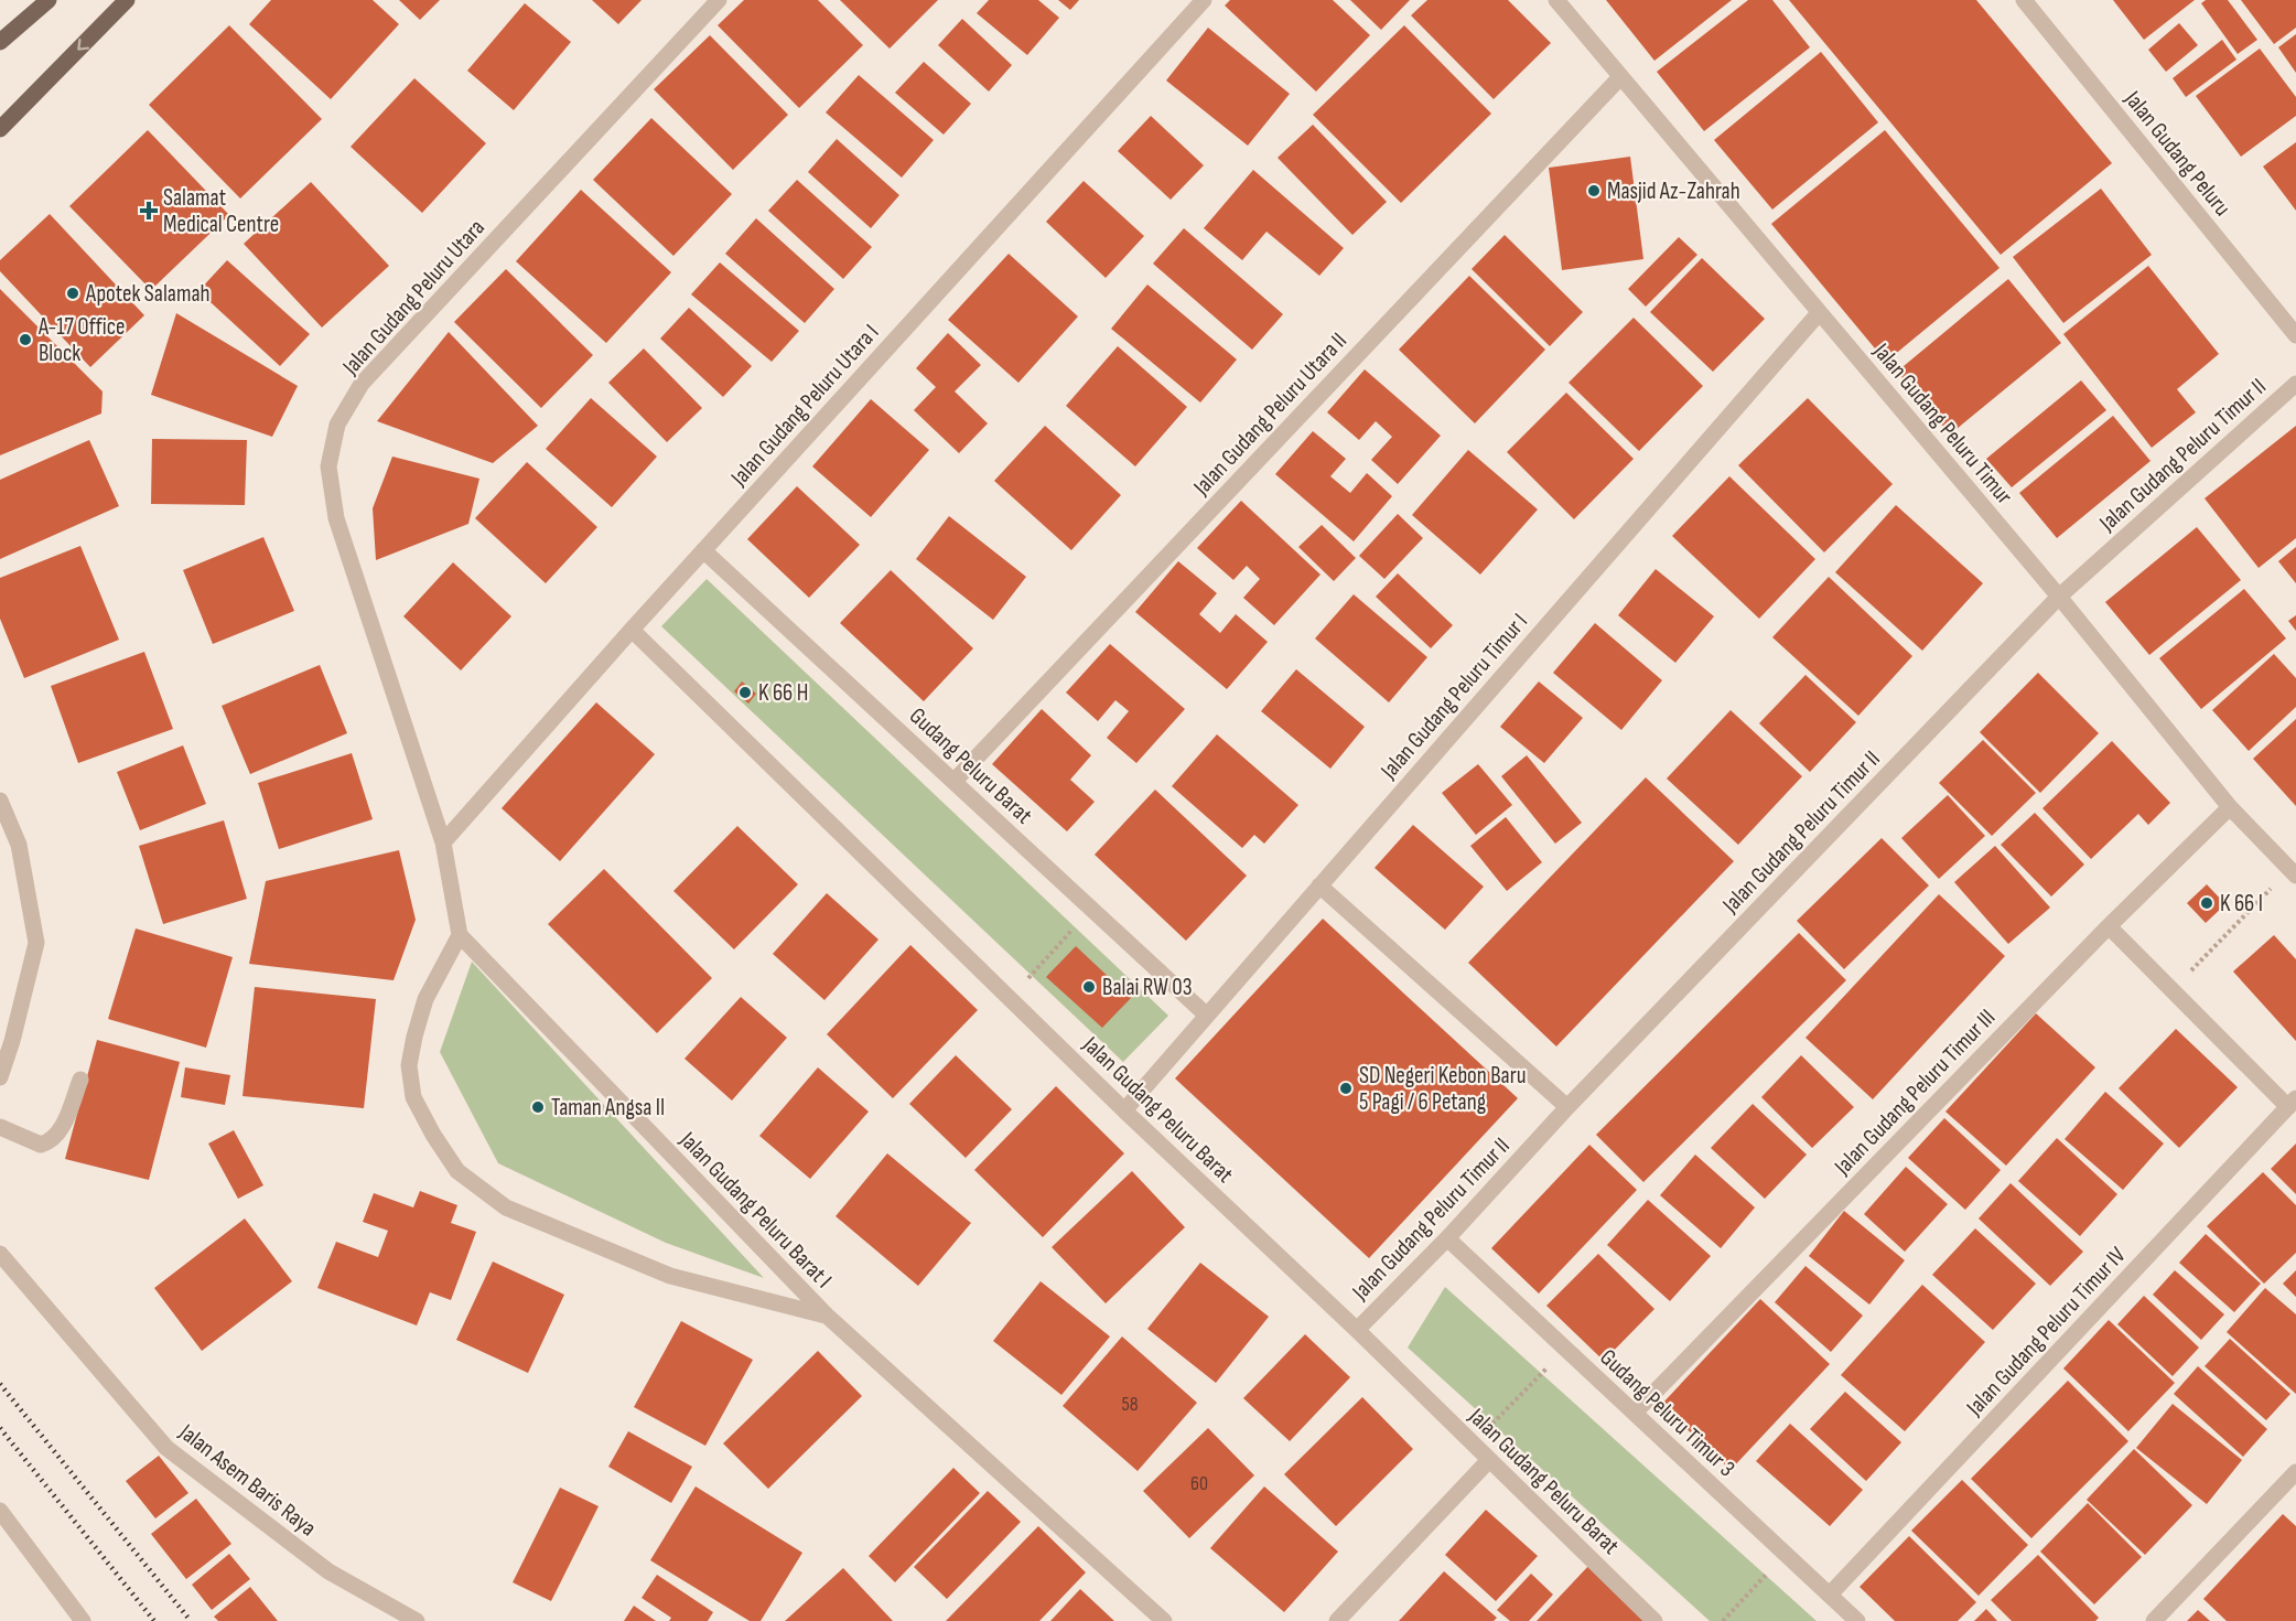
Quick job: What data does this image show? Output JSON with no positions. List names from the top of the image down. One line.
{"streets":{"street":["Jalan Gudang Peluru","Jalan Gudang Peluru Utara","Jalan Gudang Peluru Utara I","Jalan Gudang Peluru Utara II","Jalan Gudang Peluru Timur","Jalan Gudang Peluru Timur II","Jalan Gudang Peluru Timur I","Gudang Peluru Barat","Jalan Gudang Peluru Timur III","Jalan Gudang Peluru Barat","Jalan Gudang Peluru Barat I","Jalan Gudang Peluru Timur IV","Gudang Peluru Timur 3","Jalan Asem Baris Raya"]},"crossings":[["Jalan Gudang Peluru Utara","Jalan Gudang Peluru Utara I"],["Jalan Gudang Peluru Utara I","Gudang Peluru Barat"],["Jalan Gudang Peluru Utara I","Jalan Gudang Peluru Barat"],["Jalan Gudang Peluru Utara II","Jalan Gudang Peluru Timur"],["Jalan Gudang Peluru Utara II","Gudang Peluru Barat"],["Jalan Gudang Peluru Timur","Jalan Gudang Peluru Timur II"],["Jalan Gudang Peluru Timur","Jalan Gudang Peluru Timur I"],["Jalan Gudang Peluru Timur","Jalan Gudang Peluru Timur III"],["Jalan Gudang Peluru Timur II","Jalan Gudang Peluru Barat"],["Jalan Gudang Peluru Timur II","Gudang Peluru Timur 3"],["Jalan Gudang Peluru Timur I","Gudang Peluru Barat"],["Jalan Gudang Peluru Timur I","Jalan Gudang Peluru Barat"],["Jalan Gudang Peluru Timur III","Gudang Peluru Timur 3"],["Jalan Gudang Peluru Timur IV","Gudang Peluru Timur 3"]],"places":{"other":["Masjid Az-Zahrah","Apotek Salamah","A-17 Office Block","K 66 H","K 66 I","Balai RW 03","SD Negeri Kebon Baru 5 Pagi / 6 Petang","Taman Angsa II"],"health":["Salamat Medical Centre"]},"house_numbers":["58","60"]}
